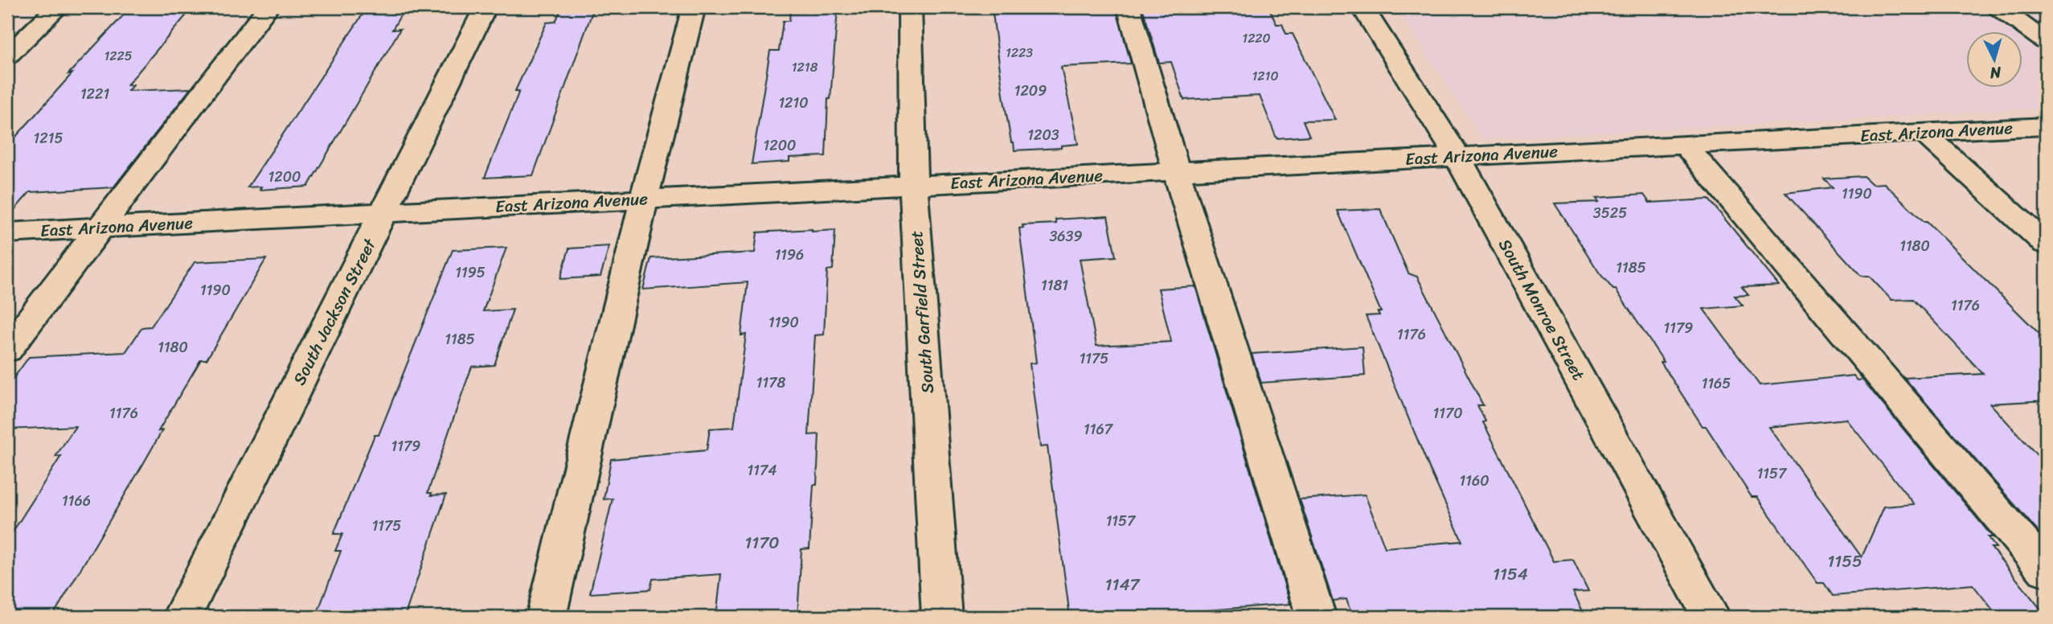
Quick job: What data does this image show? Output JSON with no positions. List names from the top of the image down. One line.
{"streets":{"street":["East Arizona Avenue","South Monroe Street","South Jackson Street","South Garfield Street"]},"crossings":[["East Arizona Avenue","South Monroe Street"],["East Arizona Avenue","South Jackson Street"],["East Arizona Avenue","South Garfield Street"]],"house_numbers":["1220","1223","1225","1218","1210","1209","1221","1210","1203","1215","1200","1200","1190","3525","3639","1180","1196","1185","1195","1181","1190","1176","1190","1179","1176","1185","1180","1175","1178","1165","1176","1170","1167","1179","1174","1157","1160","1166","1157","1175","1170","1155","1154","1147"],"north":"bottom"}
